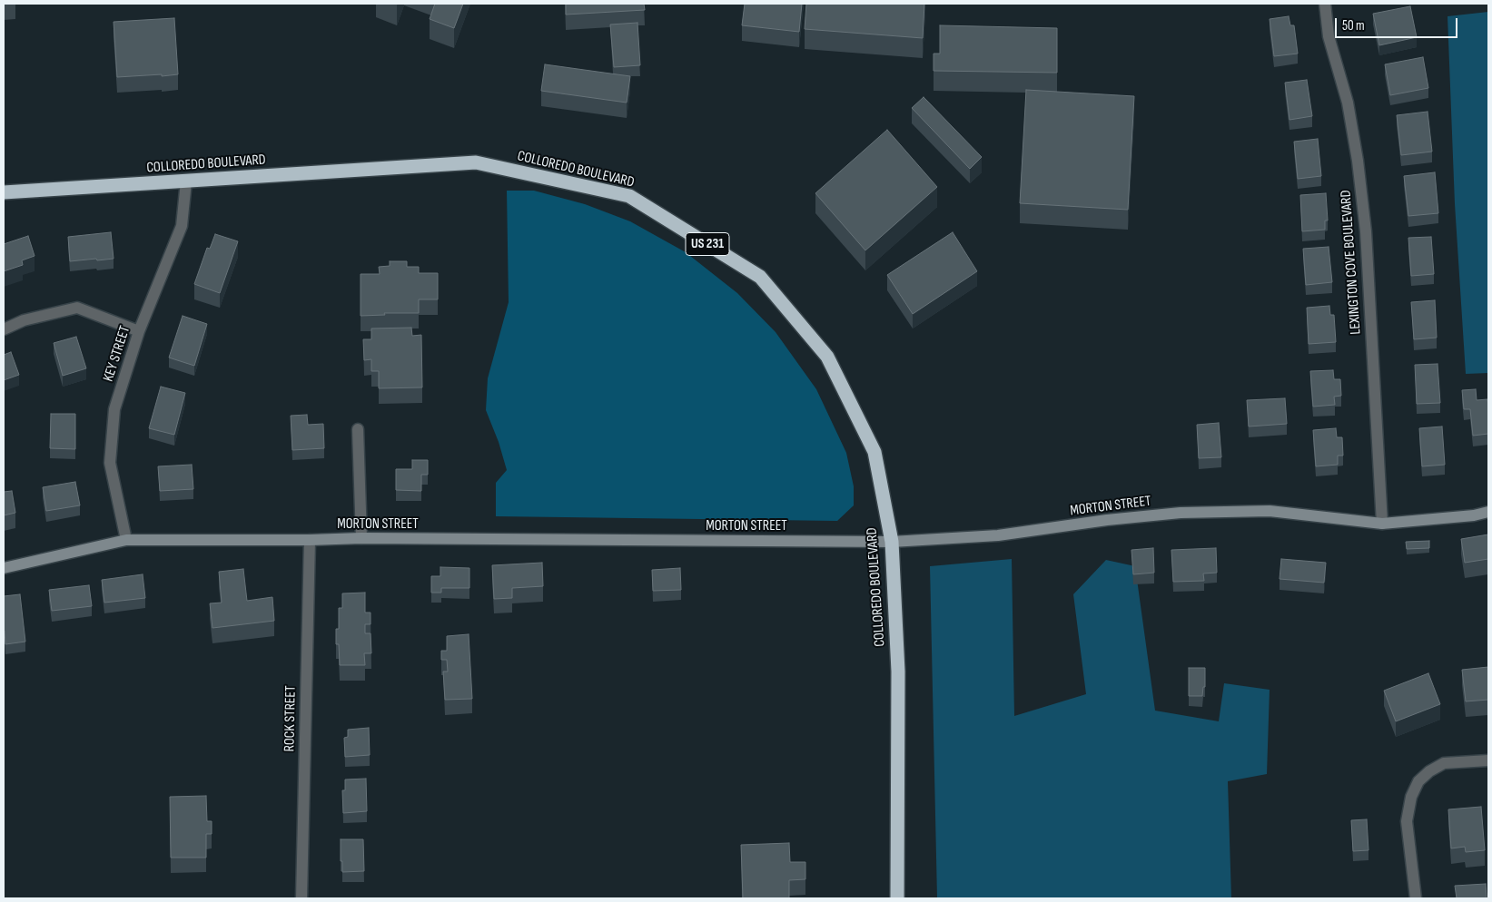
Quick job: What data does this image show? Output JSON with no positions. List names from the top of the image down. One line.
{"streets":{"highway":["COLLOREDO BOULEVARD","US 231"],"street":["LEXINGTON COVE BOULEVARD","KEY STREET","MORTON STREET","ROCK STREET"]},"crossings":[["COLLOREDO BOULEVARD","KEY STREET"],["COLLOREDO BOULEVARD","MORTON STREET"],["LEXINGTON COVE BOULEVARD","MORTON STREET"],["KEY STREET","MORTON STREET"],["MORTON STREET","ROCK STREET"]],"scale_bar":"50 m"}
